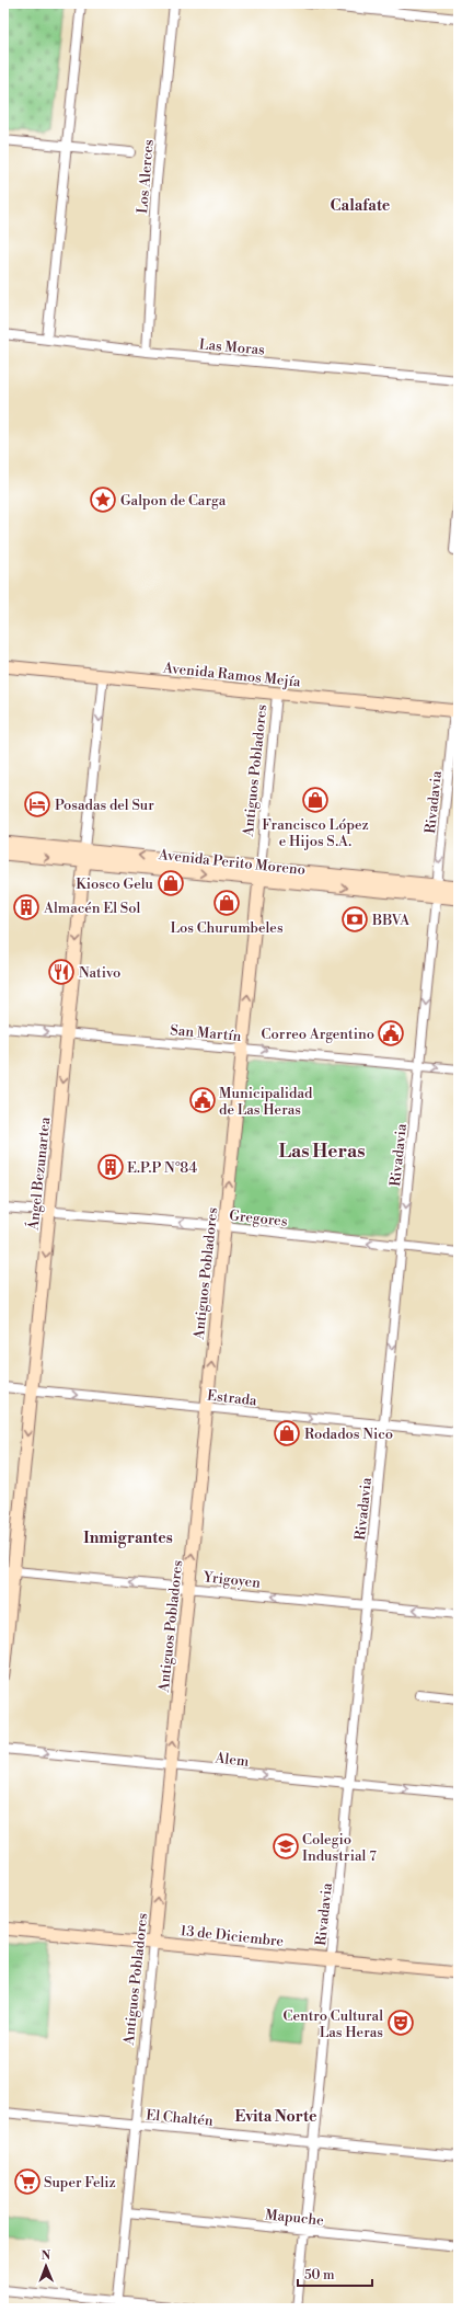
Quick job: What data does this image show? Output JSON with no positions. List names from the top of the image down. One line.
{"streets":{"street":["Los Alerces","Las Moras","Avenida Ramos Mejía","Antiguos Pobladores","Rivadavia","Avenida Perito Moreno","San Martín","Ángel Bezunartea","Gregores","Estrada","Yrigoyen","Alem","13 de Diciembre","El Chaltén","Mapuche"]},"crossings":[["Los Alerces","Las Moras"],["Avenida Ramos Mejía","Antiguos Pobladores"],["Avenida Ramos Mejía","Rivadavia"],["Avenida Ramos Mejía","Ángel Bezunartea"],["Antiguos Pobladores","Avenida Perito Moreno"],["Antiguos Pobladores","San Martín"],["Antiguos Pobladores","Gregores"],["Antiguos Pobladores","Estrada"],["Antiguos Pobladores","Yrigoyen"],["Antiguos Pobladores","Alem"],["Antiguos Pobladores","13 de Diciembre"],["Antiguos Pobladores","El Chaltén"],["Antiguos Pobladores","Mapuche"],["Rivadavia","Avenida Perito Moreno"],["Rivadavia","San Martín"],["Rivadavia","Gregores"],["Rivadavia","Estrada"],["Rivadavia","Yrigoyen"],["Rivadavia","Alem"],["Rivadavia","13 de Diciembre"],["Rivadavia","El Chaltén"],["Rivadavia","Mapuche"],["Avenida Perito Moreno","Ángel Bezunartea"],["San Martín","Ángel Bezunartea"],["Ángel Bezunartea","Gregores"],["Ángel Bezunartea","Estrada"],["Ángel Bezunartea","Yrigoyen"]],"one_way":["Antiguos Pobladores","Rivadavia","San Martín","Ángel Bezunartea","Gregores","Estrada","Yrigoyen","Alem"],"districts":["Calafate","Las Heras","Inmigrantes","Evita Norte"],"places":{"place":["Galpon de Carga"],"shop":["Francisco López e Hijos S.A.","Kiosco Gelu","Los Churumbeles","Rodados Nico"],"hotel":["Posadas del Sur"],"building":["Almacén El Sol","E.P.P N°84"],"bank":["BBVA"],"restaurant":["Nativo"],"public building":["Correo Argentino","Municipalidad de Las Heras"],"school or university":["Colegio Industrial 7"],"theatre":["Centro Cultural Las Heras"],"supermarket":["Super Feliz"]},"scale_bar":"50 m","north":"top"}
